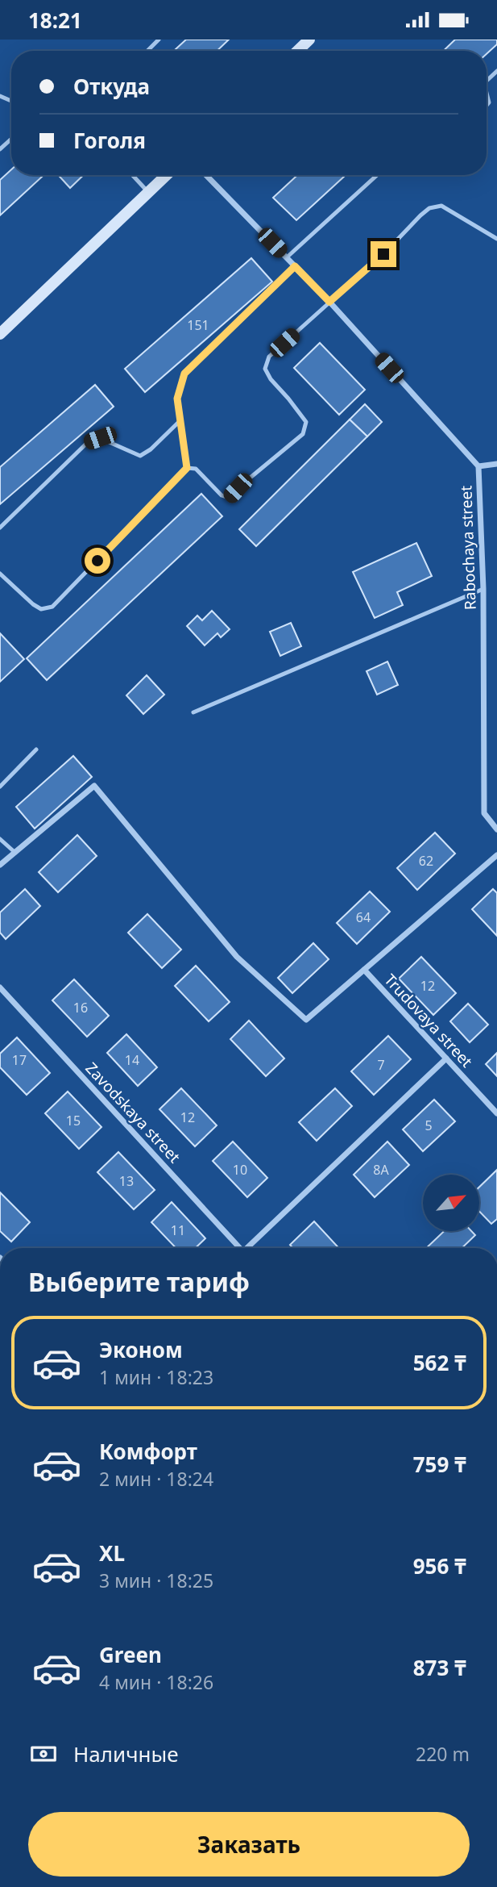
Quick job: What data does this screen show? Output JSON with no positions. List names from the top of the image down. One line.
{"streets":{"street":["Rabochaya street","Trudovaya street","Zavodskaya street"]},"house_numbers":["151","62","64","12","16","17","14","7","12","15","5","10","8А","13","11"],"north":"top right","page":{"status":"18:21","banner":["Откуда","Гоголя"],"heading":"Выберите тариф","list":[{"name":"Эконом","note":"1 мин · 18:23","value":"562 ₸"},{"name":"Комфорт","note":"2 мин · 18:24","value":"759 ₸"},{"name":"XL","note":"3 мин · 18:25","value":"956 ₸"},{"name":"Green","note":"4 мин · 18:26","value":"873 ₸"}],"pay":["Наличные","220 m"],"buttons":"Заказать"}}
